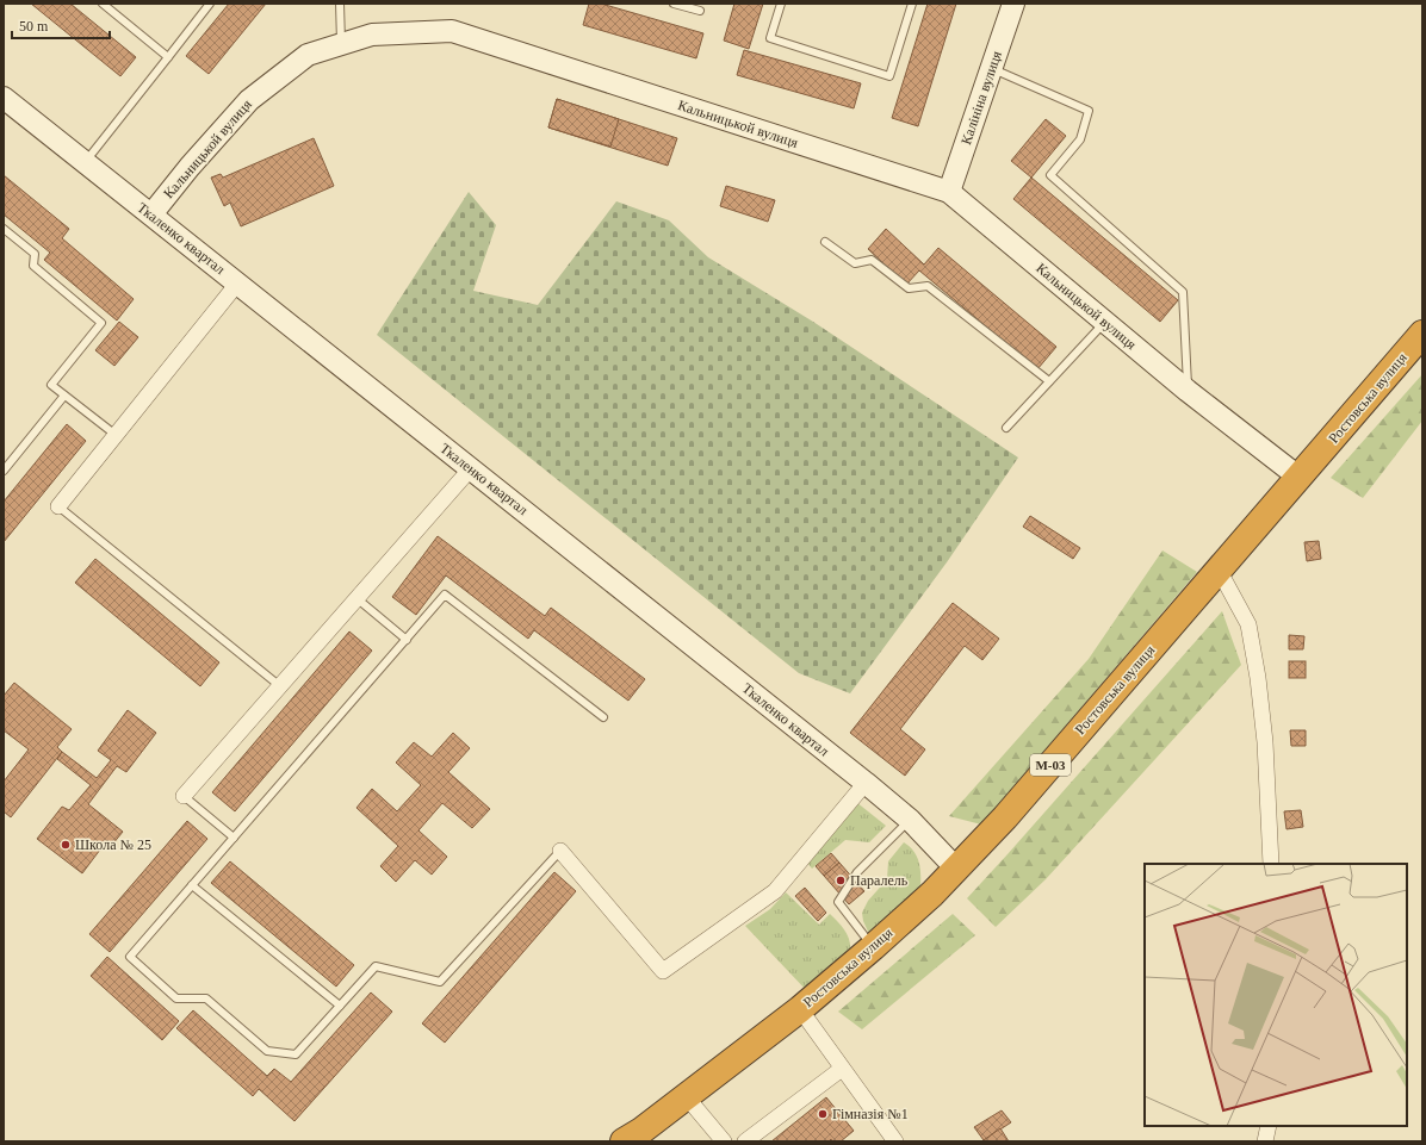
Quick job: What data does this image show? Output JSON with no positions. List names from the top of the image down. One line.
{"streets":{"highway":["Ростовська вулиця","М-03"],"street":["Калініна вулиця","Кальницькой вулиця","Ткаленко квартал"]},"crossings":[["Калініна вулиця","Кальницькой вулиця"],["Кальницькой вулиця","Ткаленко квартал"],["Кальницькой вулиця","Ростовська вулиця"],["Ткаленко квартал","Ростовська вулиця"]],"places":["Школа № 25","Паралель","Гімназія №1"],"scale_bar":"50 m"}
